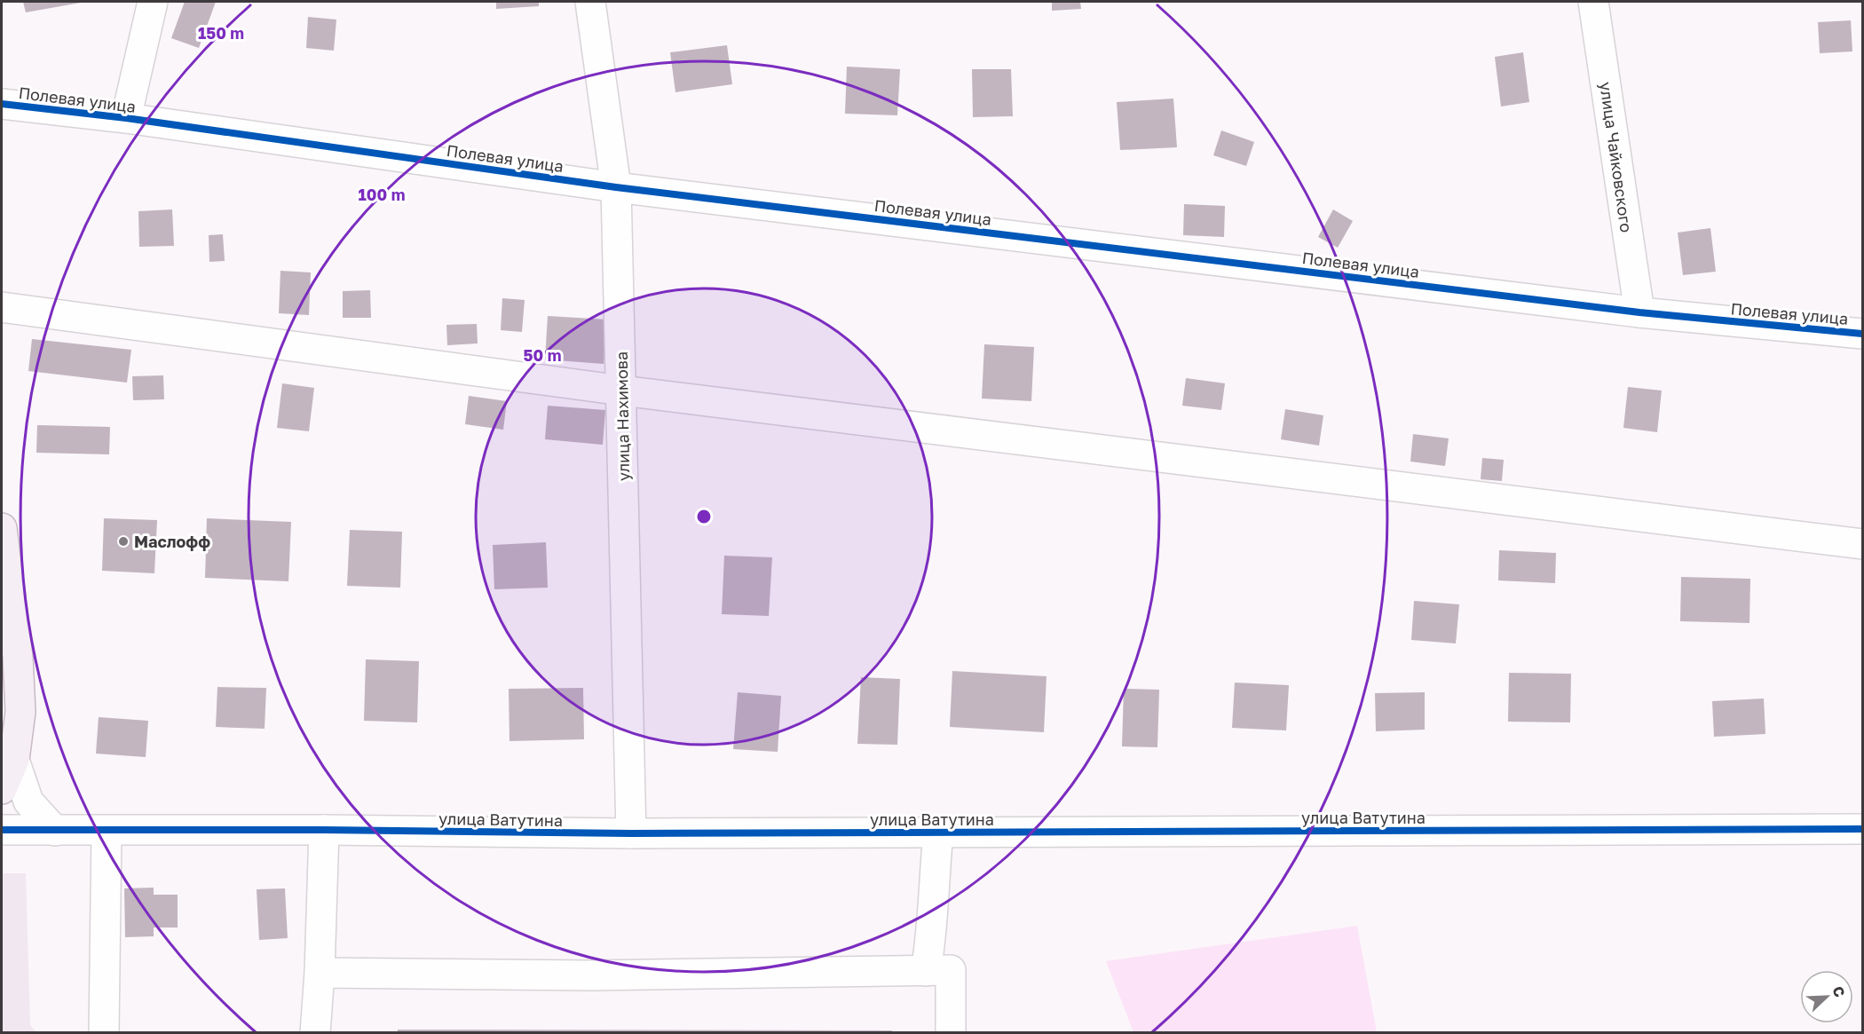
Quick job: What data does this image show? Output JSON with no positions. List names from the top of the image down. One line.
{"streets":{"street":["Полевая улица","улица Чайковского","улица Нахимова","улица Ватутина"]},"crossings":[["Полевая улица","улица Чайковского"],["Полевая улица","улица Нахимова"],["улица Нахимова","улица Ватутина"]],"places":["Маслофф"],"north":"top right","rings":["150 m","100 m","50 m"]}
